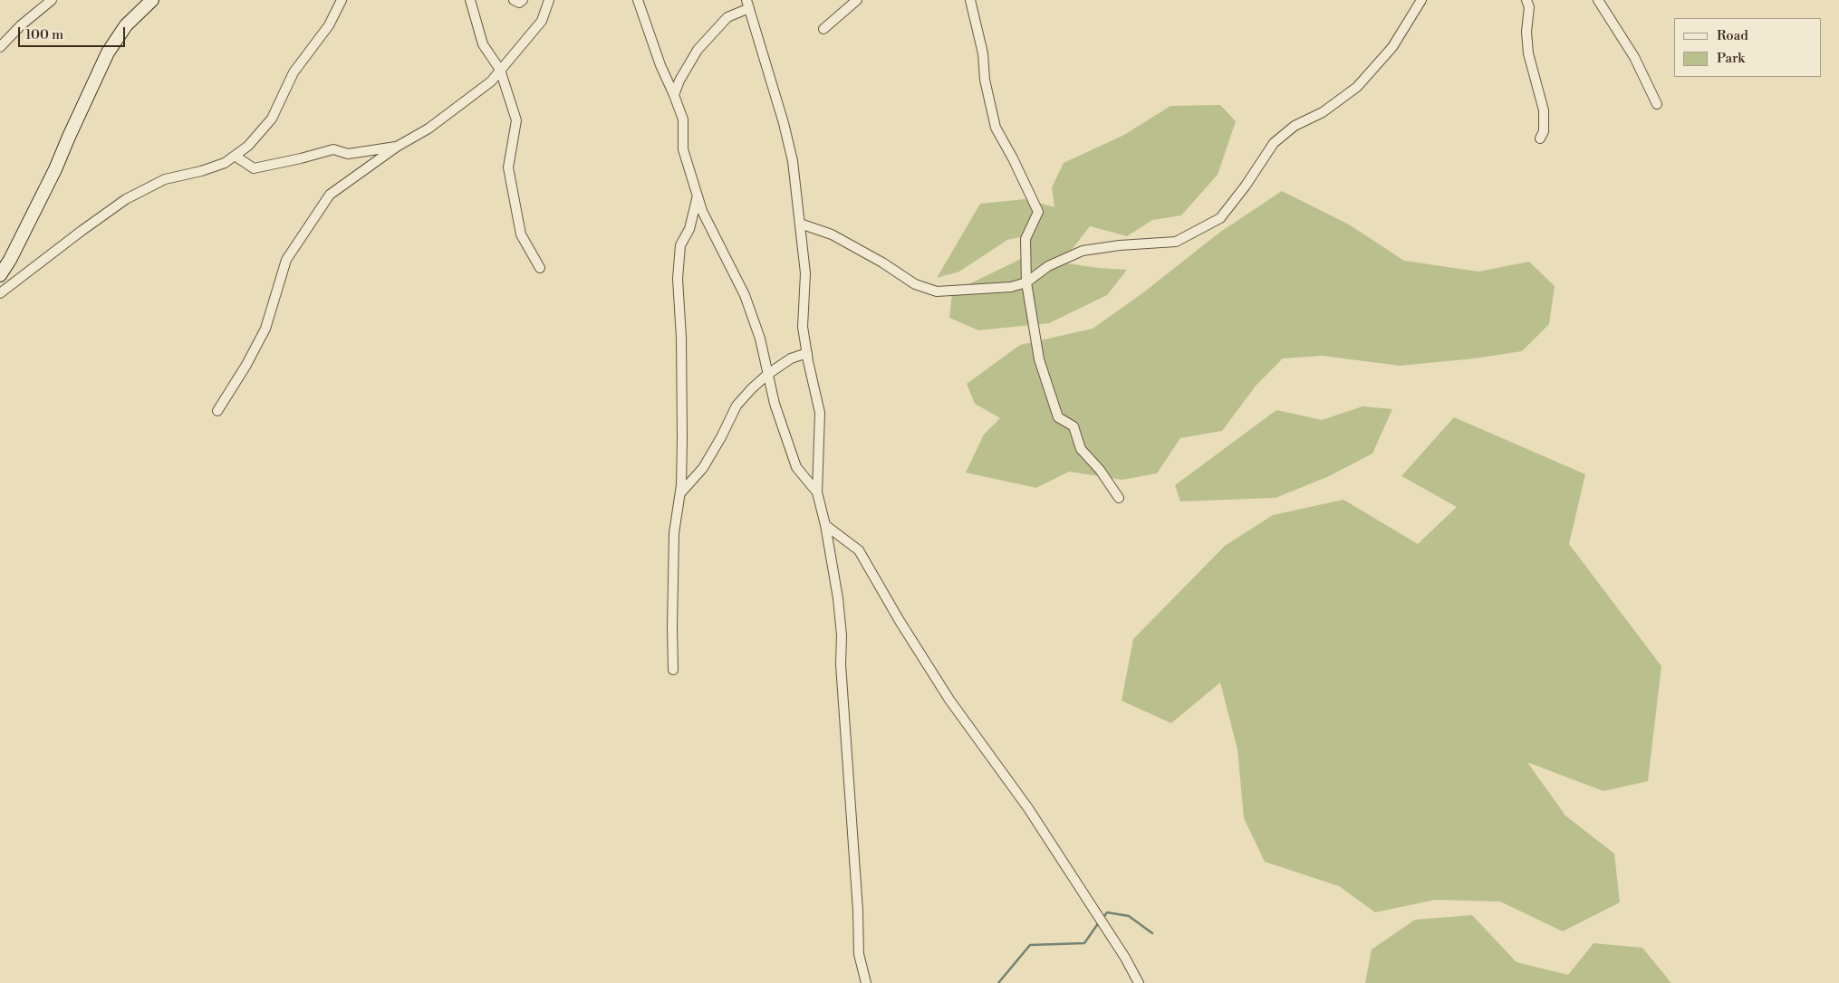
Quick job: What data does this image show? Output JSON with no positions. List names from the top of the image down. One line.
{"legend":["Road","Park"],"scale_bar":"100 m"}
